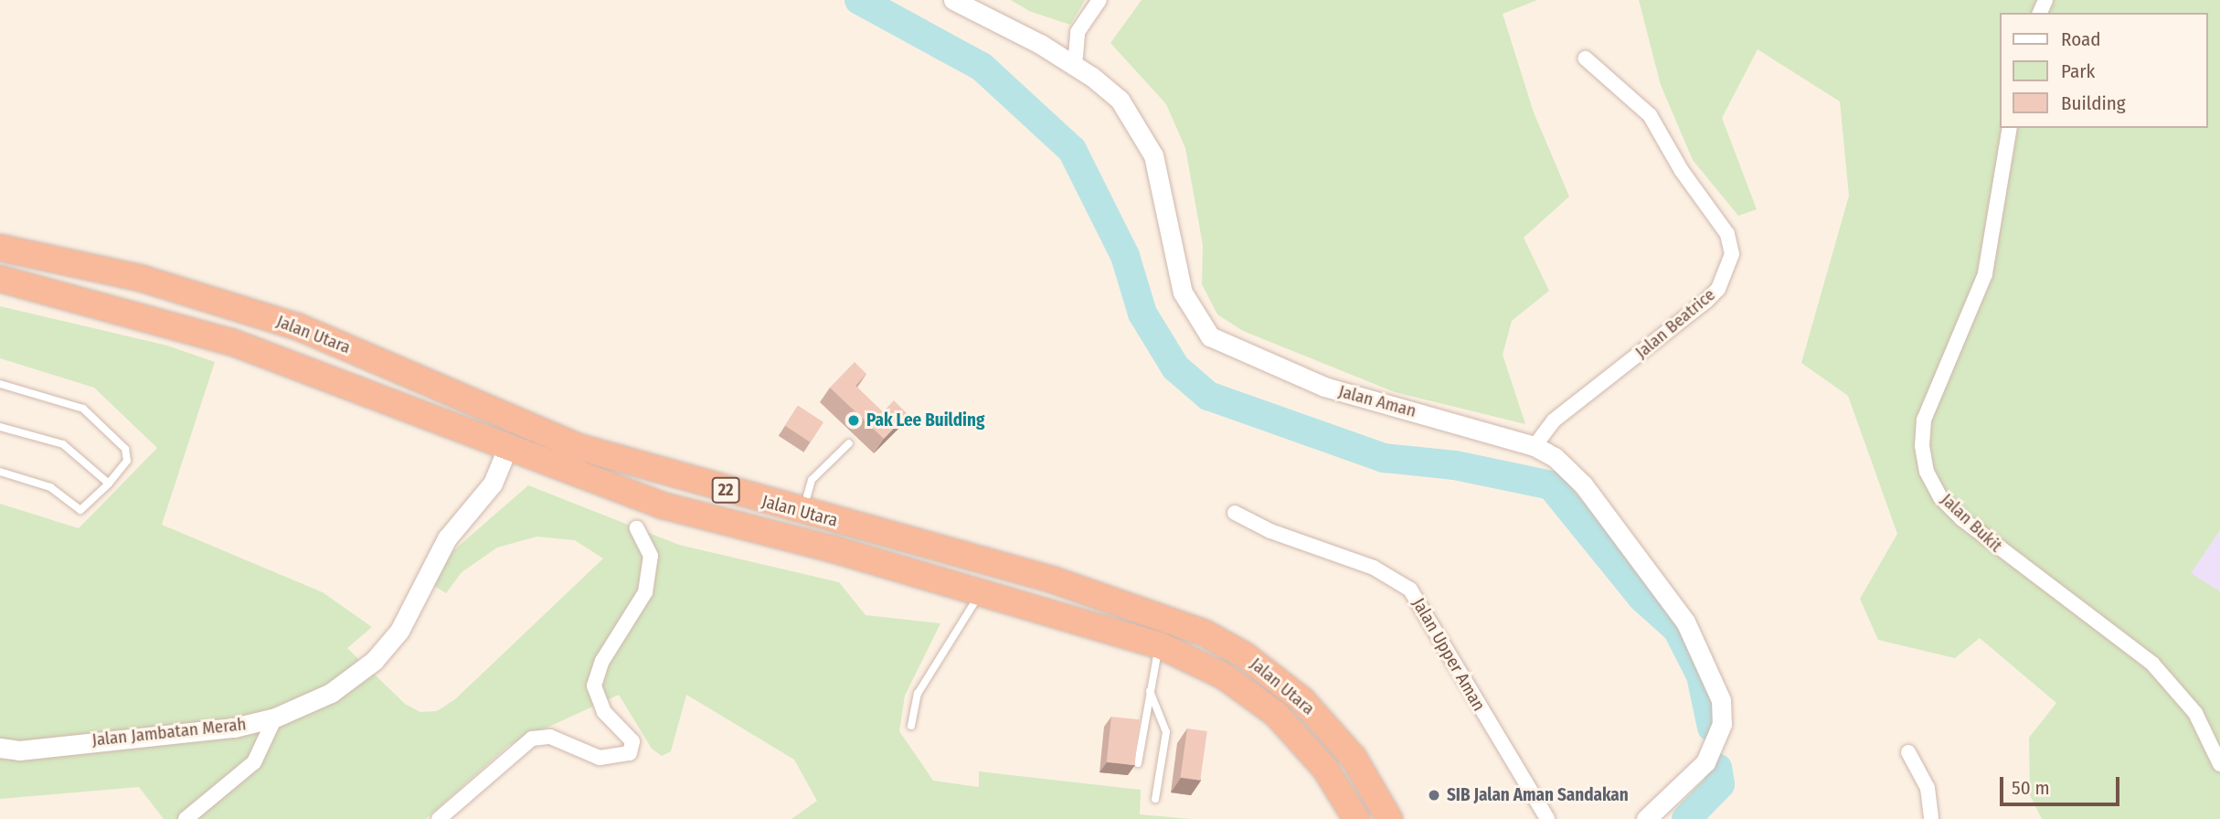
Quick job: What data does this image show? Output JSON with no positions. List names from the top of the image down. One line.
{"streets":{"highway":["Jalan Utara","22"],"street":["Jalan Beatrice","Jalan Aman","Jalan Bukit","Jalan Upper Aman","Jalan Jambatan Merah"]},"crossings":[["Jalan Beatrice","Jalan Aman"],["Jalan Utara","Jalan Jambatan Merah"]],"places":["Pak Lee Building","SIB Jalan Aman Sandakan"],"legend":["Road","Park","Building"],"scale_bar":"50 m"}
